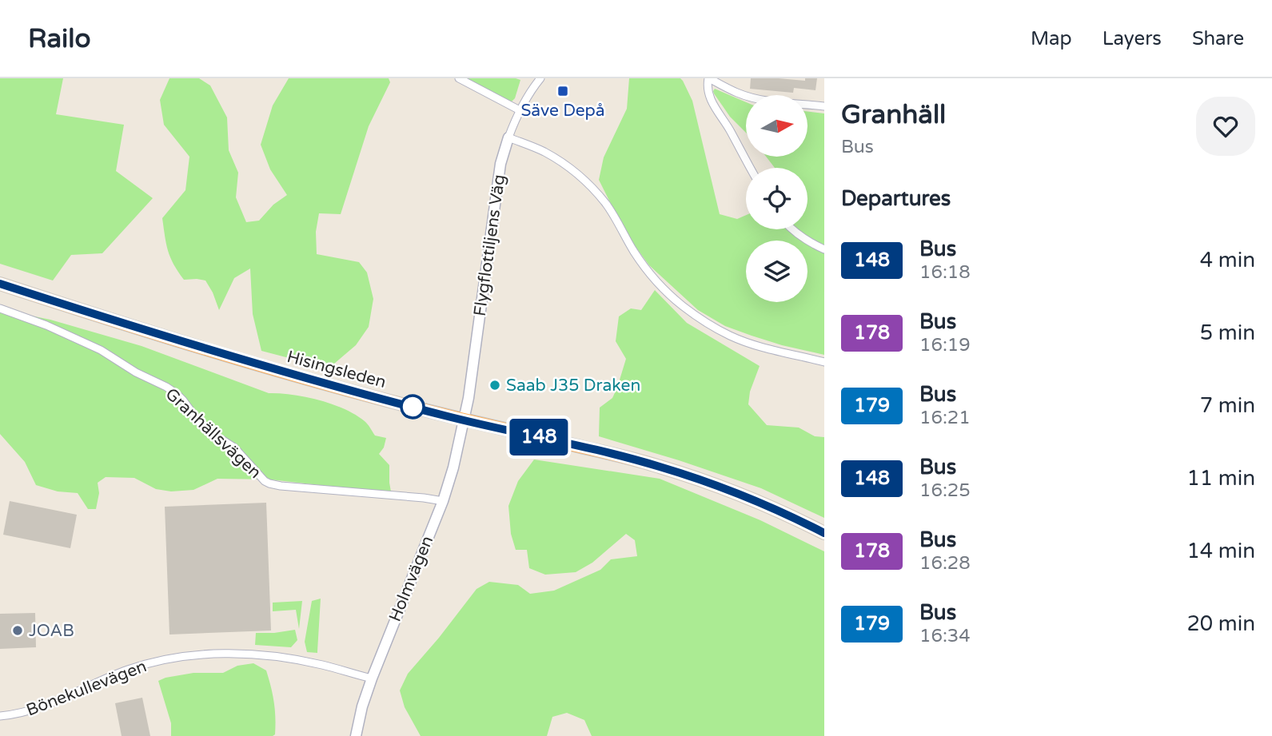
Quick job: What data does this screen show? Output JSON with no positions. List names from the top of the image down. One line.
{"streets":{"highway":["Hisingsleden"],"street":["Flygflottiljens Väg","Granhällsvägen","Holmvägen","Bönekullevägen"]},"crossings":[["Flygflottiljens Väg","Hisingsleden"],["Flygflottiljens Väg","Holmvägen"],["Hisingsleden","Holmvägen"],["Granhällsvägen","Holmvägen"],["Holmvägen","Bönekullevägen"]],"places":{"transit":["Säve Depå"],"other":["Saab J35 Draken","JOAB"]},"lines":["bus line 148"],"north":"right","page":{"header":"Railo","nav":["Map","Layers","Share"],"on_map":"148","heading":[["Granhäll","Bus"],"Departures"],"list":[{"mark":"148","name":"Bus","note":"16:18","value":"4 min"},{"mark":"178","name":"Bus","note":"16:19","value":"5 min"},{"mark":"179","name":"Bus","note":"16:21","value":"7 min"},{"mark":"148","name":"Bus","note":"16:25","value":"11 min"},{"mark":"178","name":"Bus","note":"16:28","value":"14 min"},{"mark":"179","name":"Bus","note":"16:34","value":"20 min"}]}}
